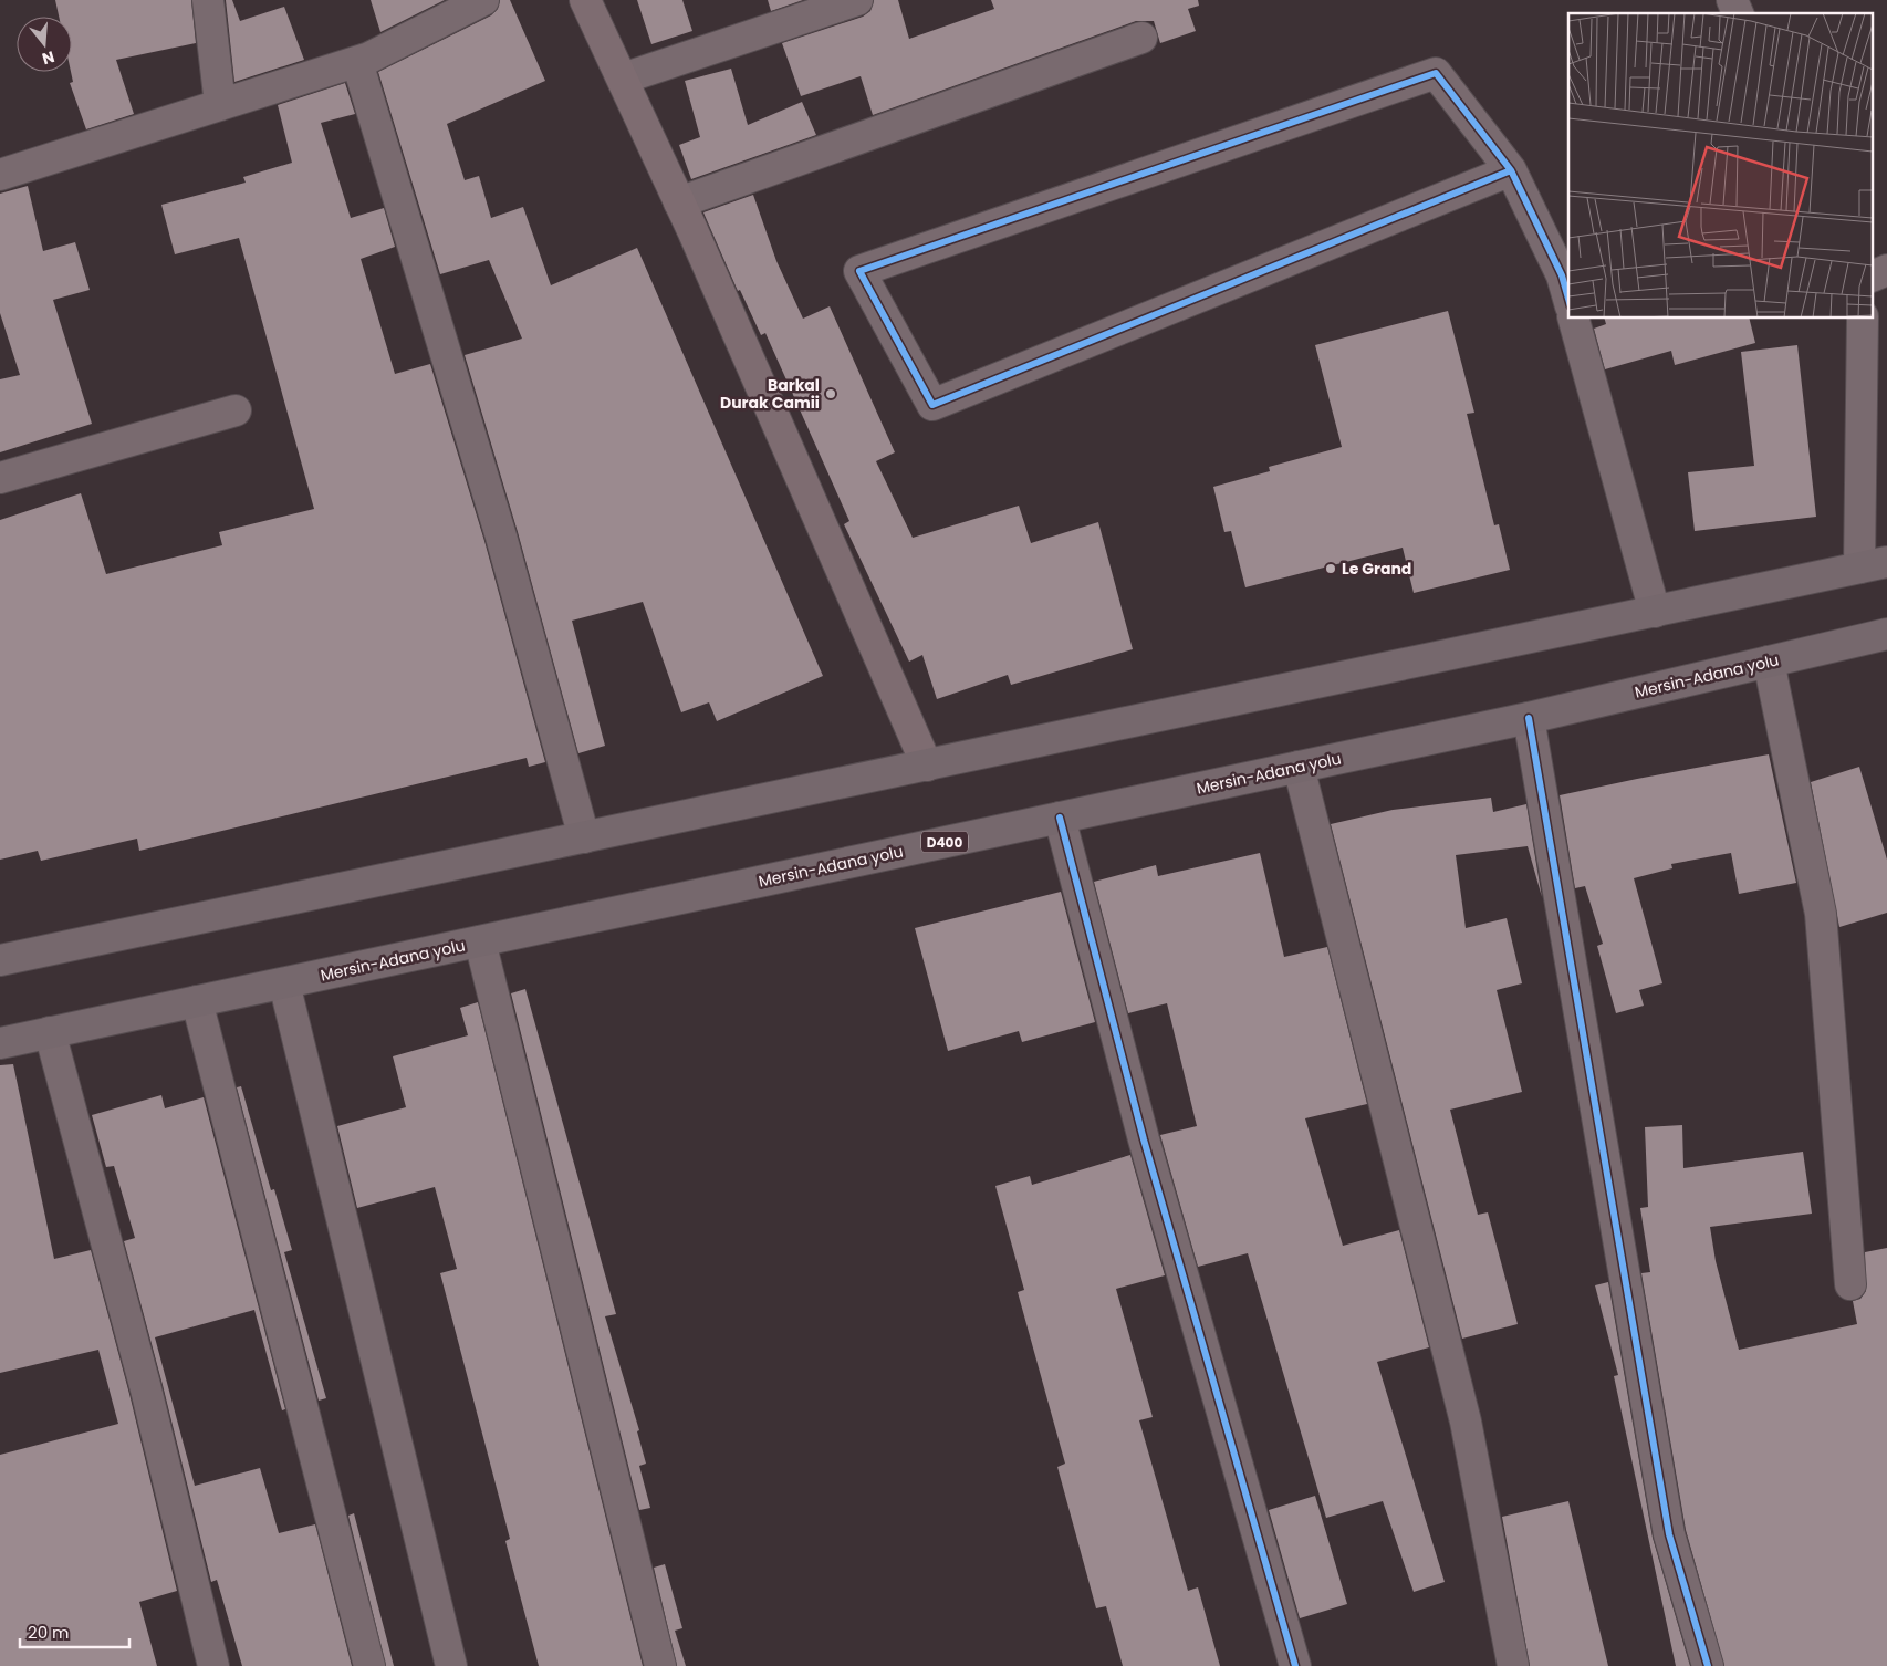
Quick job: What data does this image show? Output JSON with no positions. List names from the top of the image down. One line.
{"streets":{"highway":["Mersin-Adana yolu","D400"]},"places":["Barkal Durak Camii","Le Grand"],"scale_bar":"20 m","north":"bottom"}
